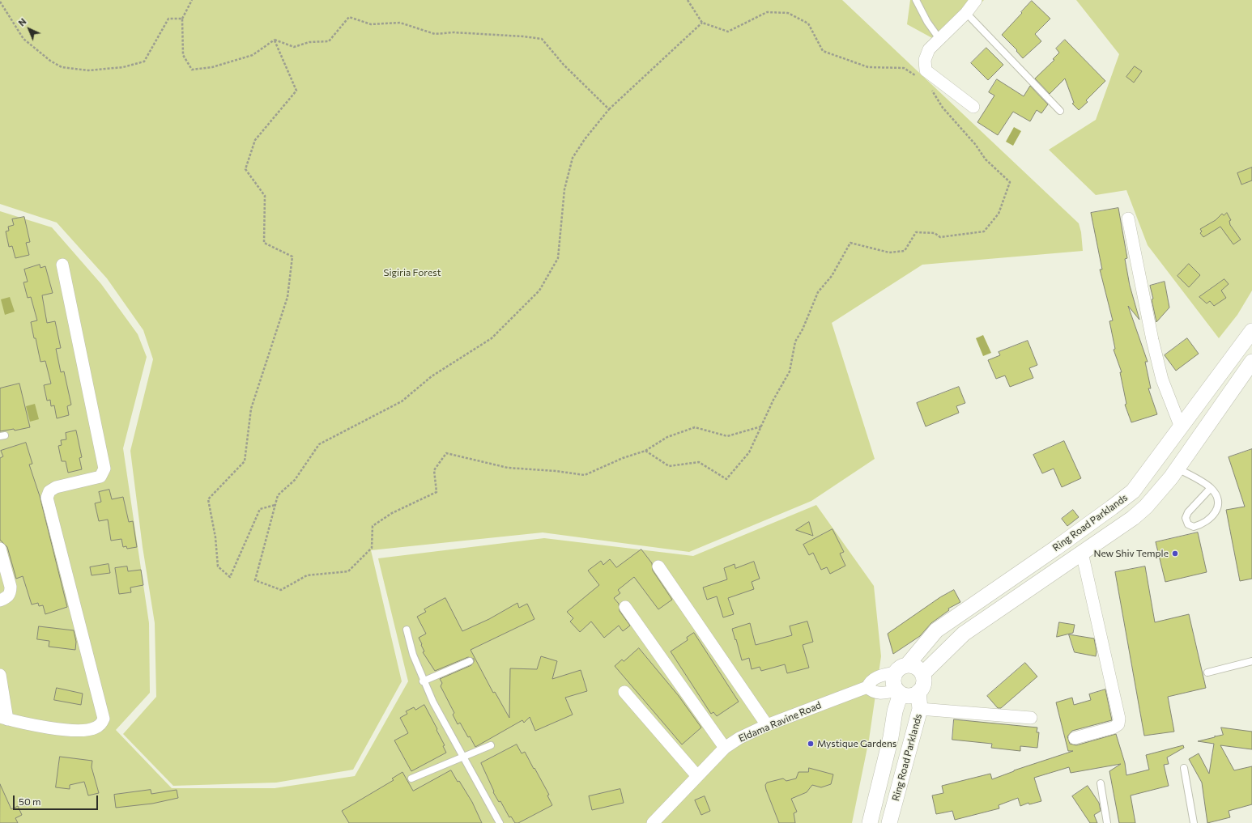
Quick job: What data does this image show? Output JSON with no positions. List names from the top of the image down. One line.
{"streets":{"street":["Ring Road Parklands","Eldama Ravine Road"]},"parks":["Sigiria Forest"],"places":["New Shiv Temple","Mystique Gardens"],"scale_bar":"50 m","north":"top left"}
